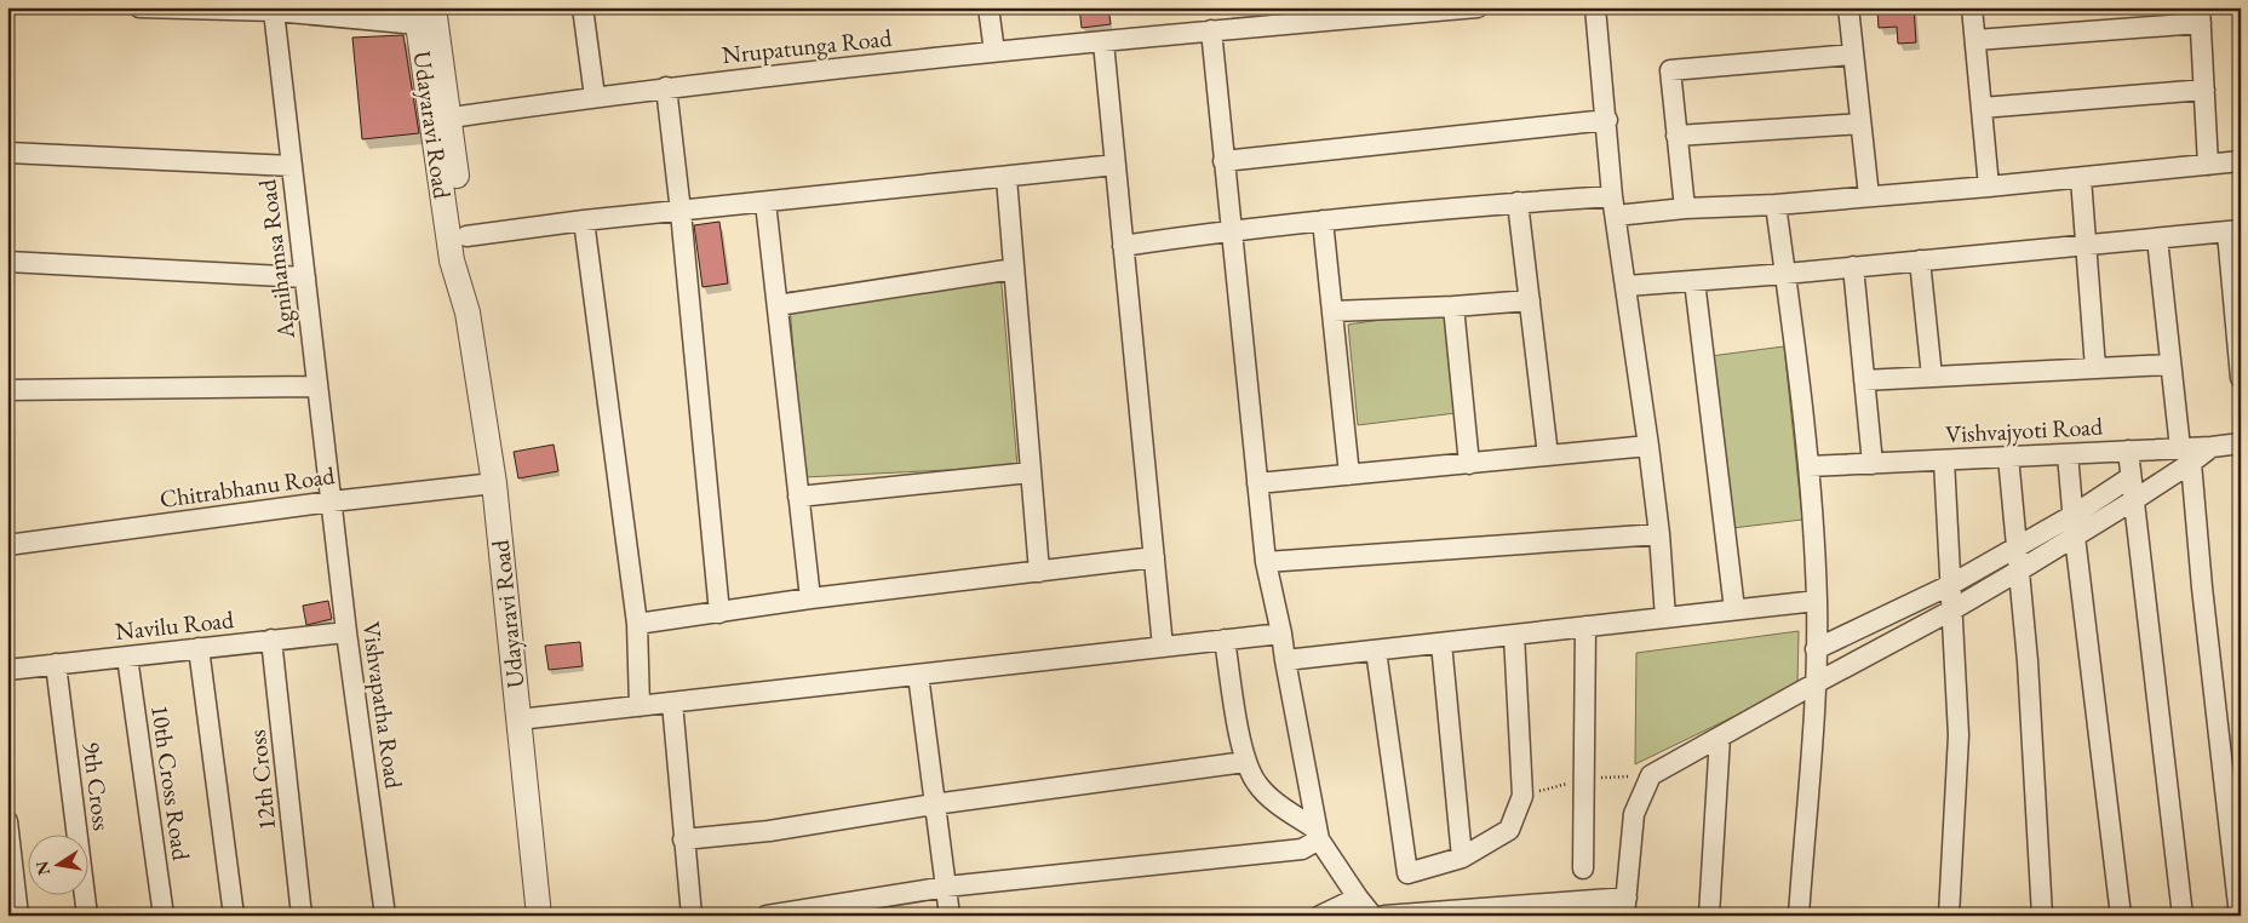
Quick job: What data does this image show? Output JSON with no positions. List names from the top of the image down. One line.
{"streets":{"street":["Nrupatunga Road","Udayaravi Road","Agnihamsa Road","Vishvajyoti Road","Chitrabhanu Road","Navilu Road","Vishvapatha Road","12th Cross","10th Cross Road","9th Cross"]},"crossings":[["Nrupatunga Road","Udayaravi Road"],["Udayaravi Road","Chitrabhanu Road"],["Agnihamsa Road","Chitrabhanu Road"],["Agnihamsa Road","Vishvapatha Road"],["Chitrabhanu Road","Vishvapatha Road"],["Navilu Road","Vishvapatha Road"],["Navilu Road","12th Cross"],["Navilu Road","10th Cross Road"],["Navilu Road","9th Cross"]],"north":"left"}
